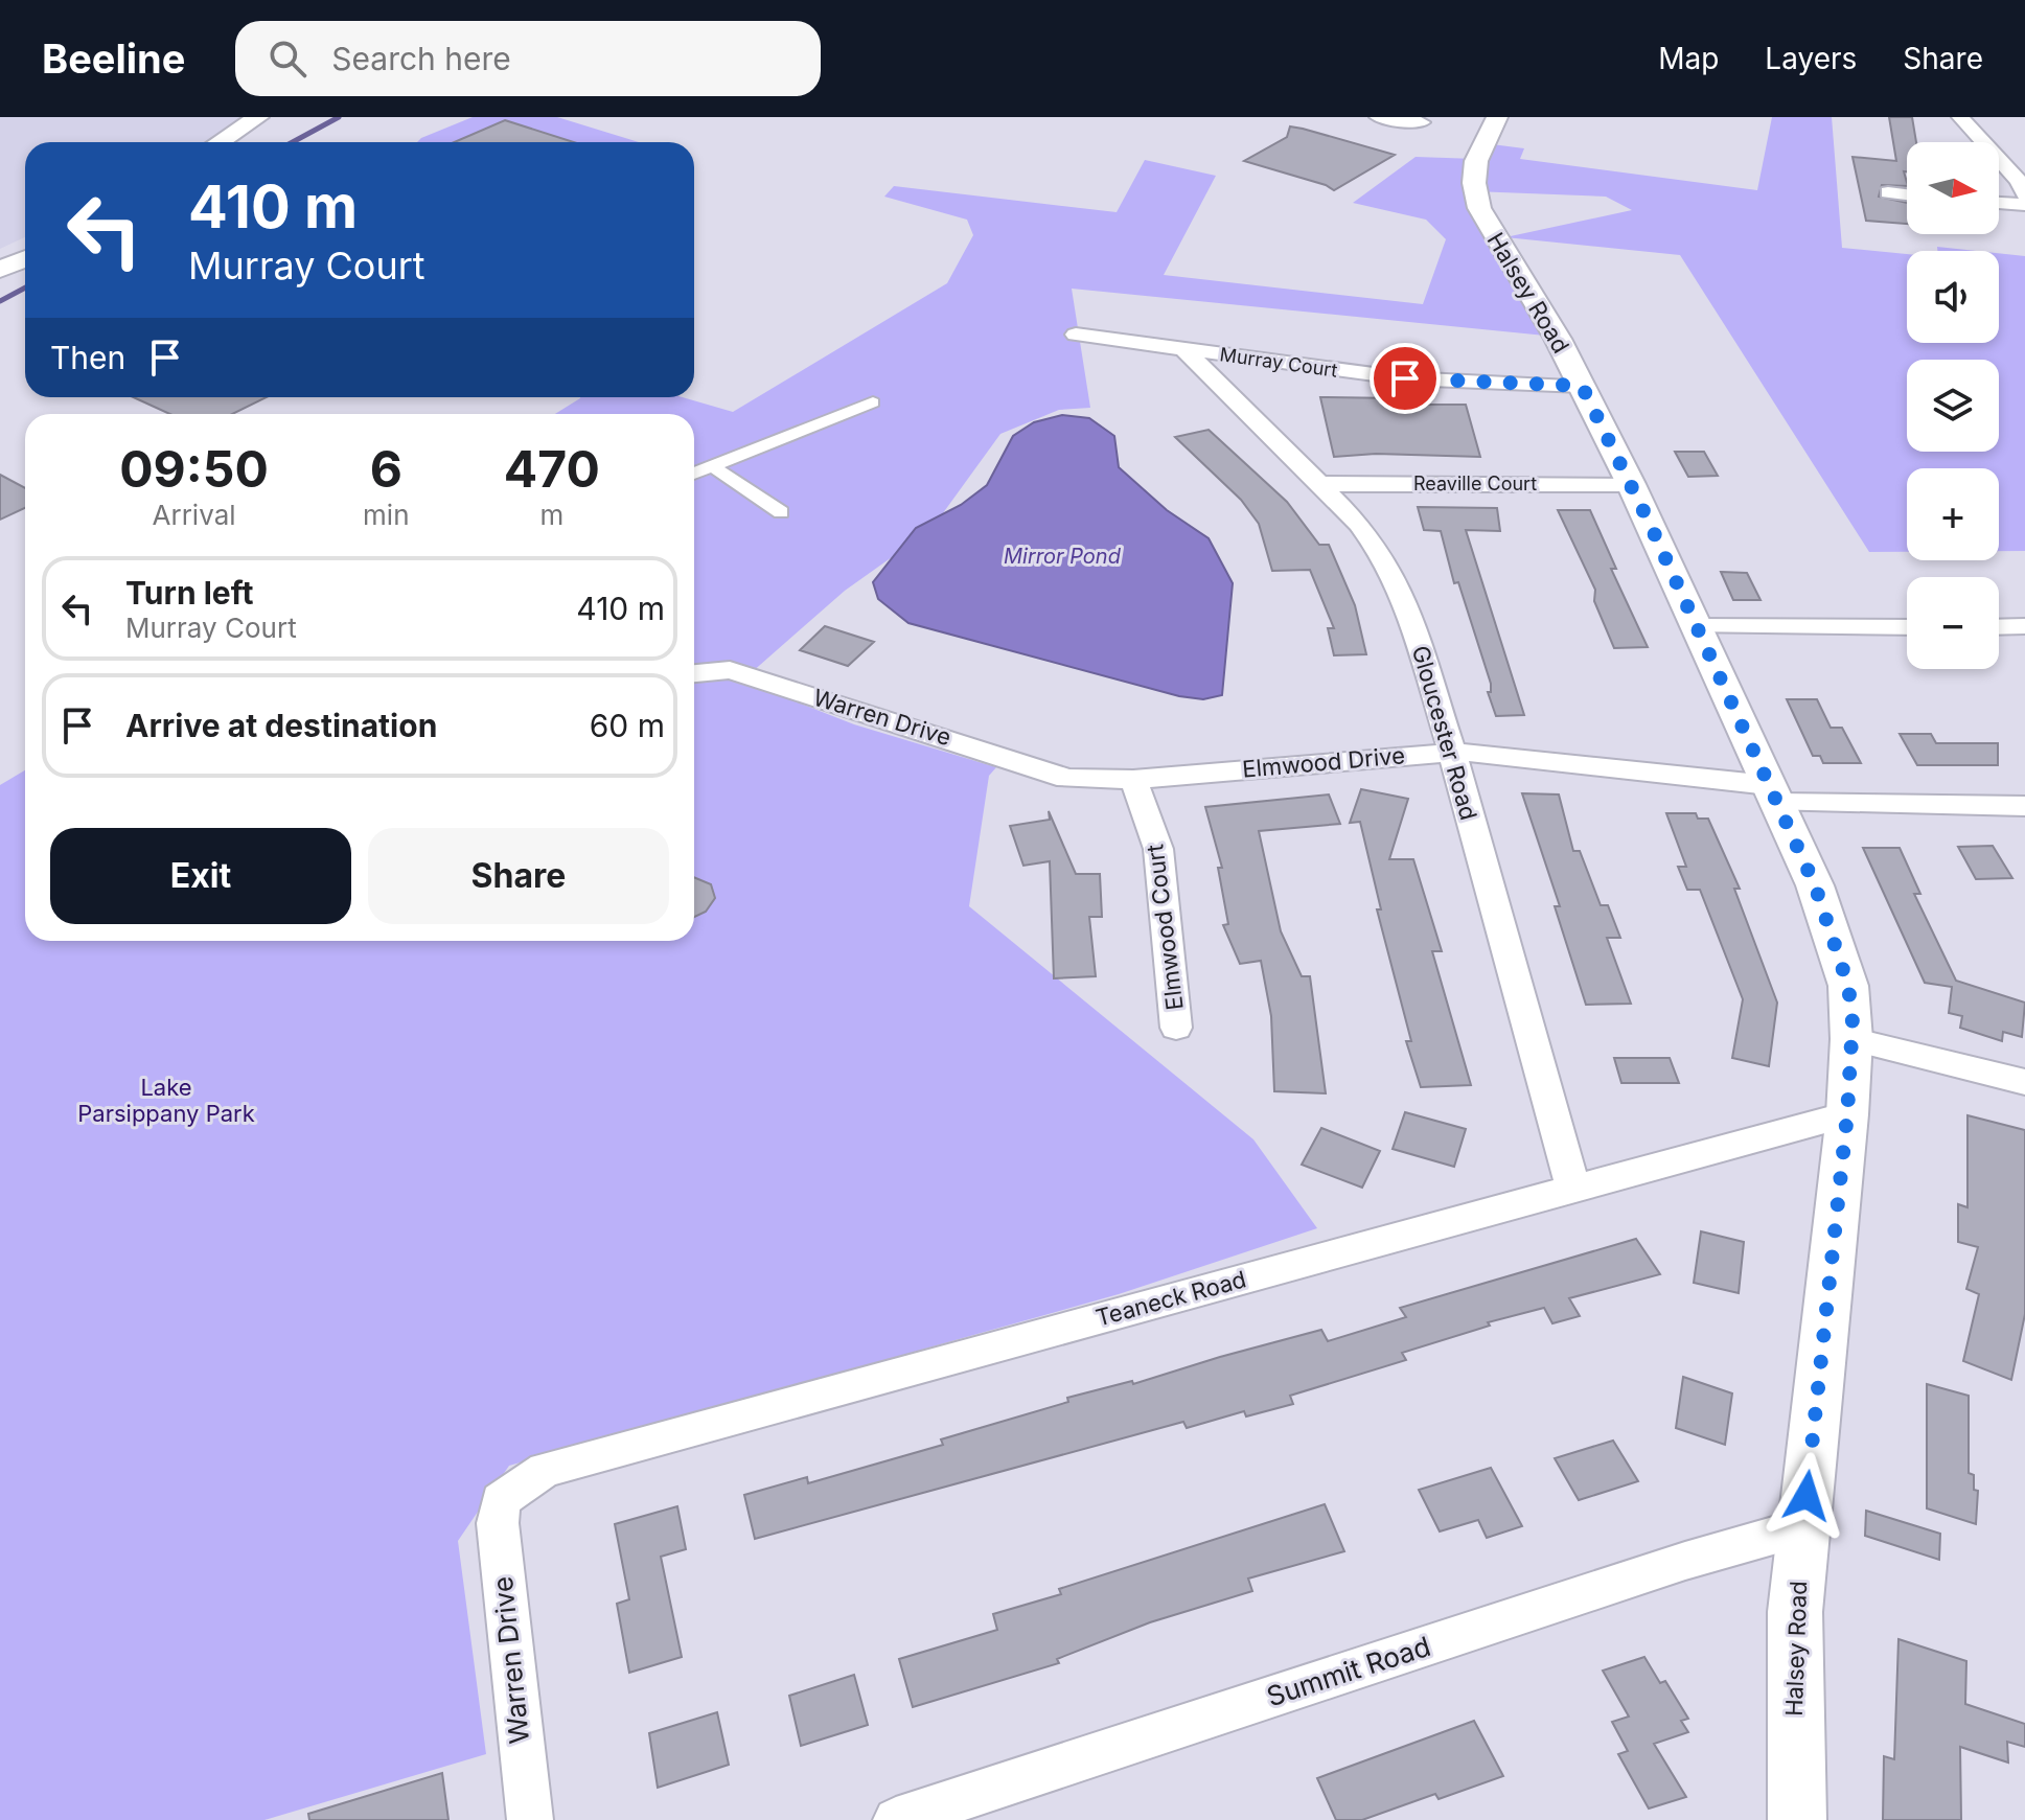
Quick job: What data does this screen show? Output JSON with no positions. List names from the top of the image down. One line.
{"streets":{"street":["Halsey Road","Murray Court","Reaville Court","Warren Drive","Gloucester Road","Elmwood Drive","Elmwood Court","Teaneck Road","Summit Road"]},"crossings":[["Halsey Road","Murray Court"],["Halsey Road","Reaville Court"],["Halsey Road","Elmwood Drive"],["Halsey Road","Teaneck Road"],["Halsey Road","Summit Road"],["Murray Court","Gloucester Road"],["Reaville Court","Gloucester Road"],["Warren Drive","Elmwood Drive"],["Warren Drive","Teaneck Road"],["Gloucester Road","Elmwood Drive"],["Gloucester Road","Teaneck Road"],["Elmwood Drive","Elmwood Court"]],"water":["Mirror Pond"],"parks":["Lake Parsippany Park"],"north":"right","page":{"header":"Beeline","search":"Search here","nav":["Map","Layers","Share"],"map_buttons":["+","−"],"turn":["410 m","Murray Court"],"then":"Then","eta":["09:50","Arrival","6","min","470","m"],"list":[{"name":"Turn left","note":"Murray Court","value":"410 m"},{"name":"Arrive at destination","value":"60 m"}],"buttons":["Exit","Share"]}}
